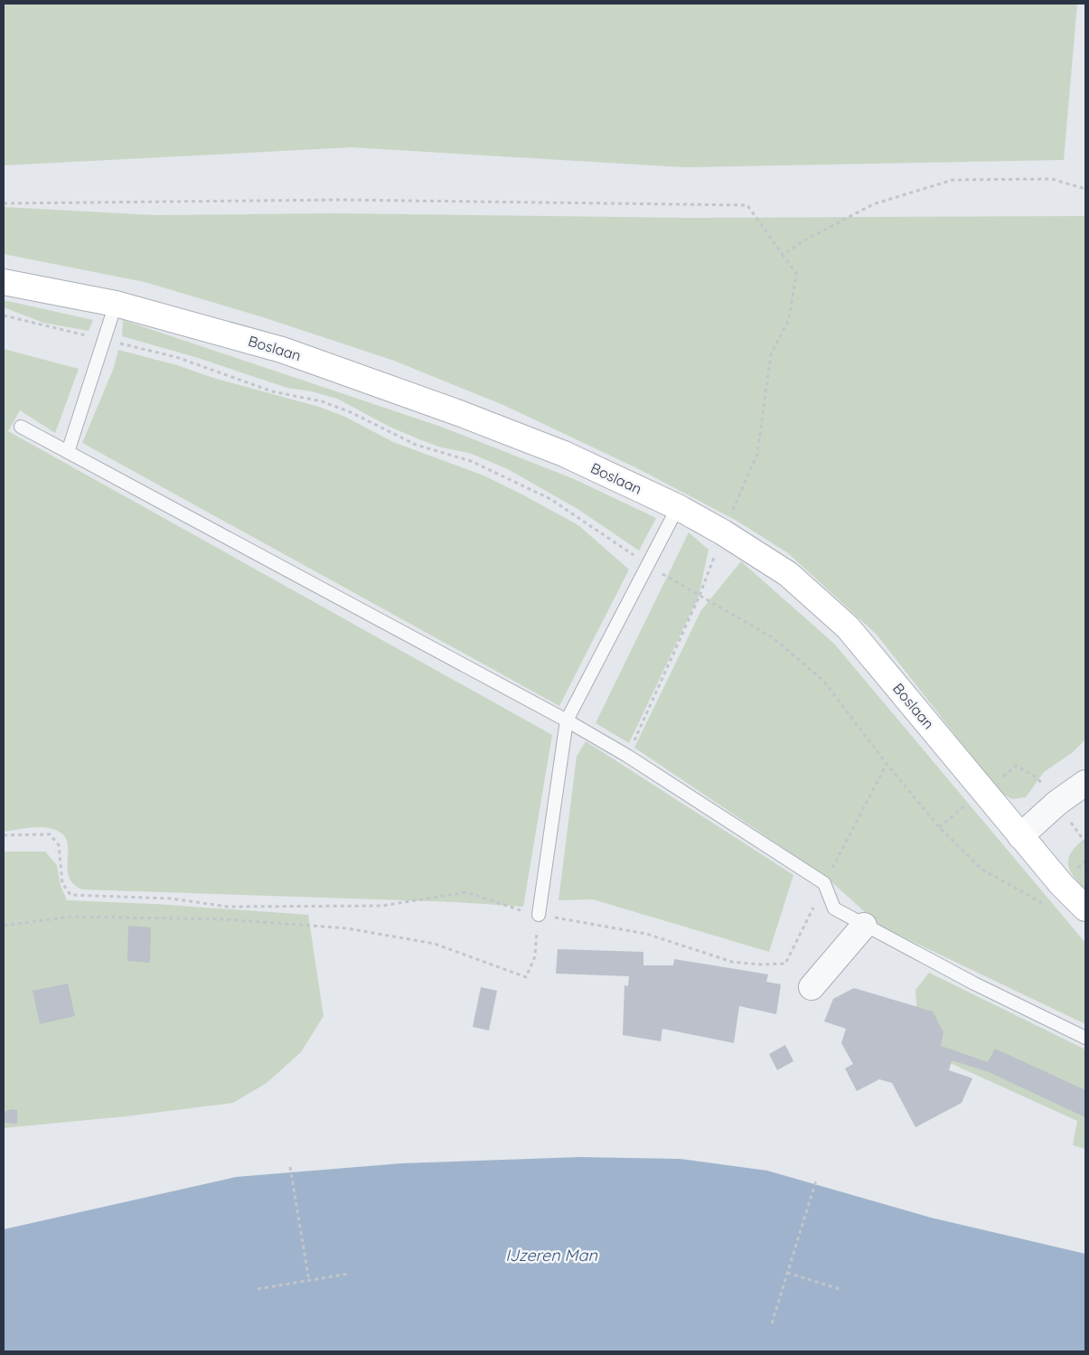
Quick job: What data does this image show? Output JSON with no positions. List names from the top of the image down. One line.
{"streets":{"main road":["Boslaan"]},"water":["IJzeren Man"]}
